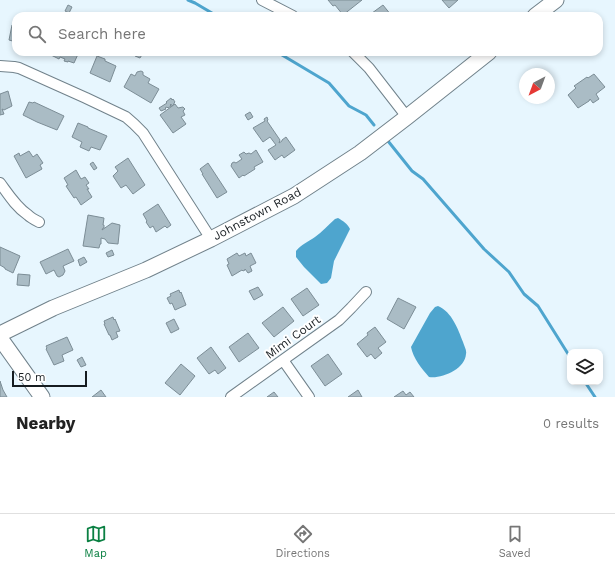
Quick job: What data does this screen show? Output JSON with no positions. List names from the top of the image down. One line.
{"streets":{"main road":["Johnstown Road"],"street":["Mimi Court"]},"scale_bar":"50 m","north":"bottom left","page":{"search":"Search here","scale":"50 m","heading":["Nearby","0 results"],"nav":["Map","Directions","Saved"]}}
